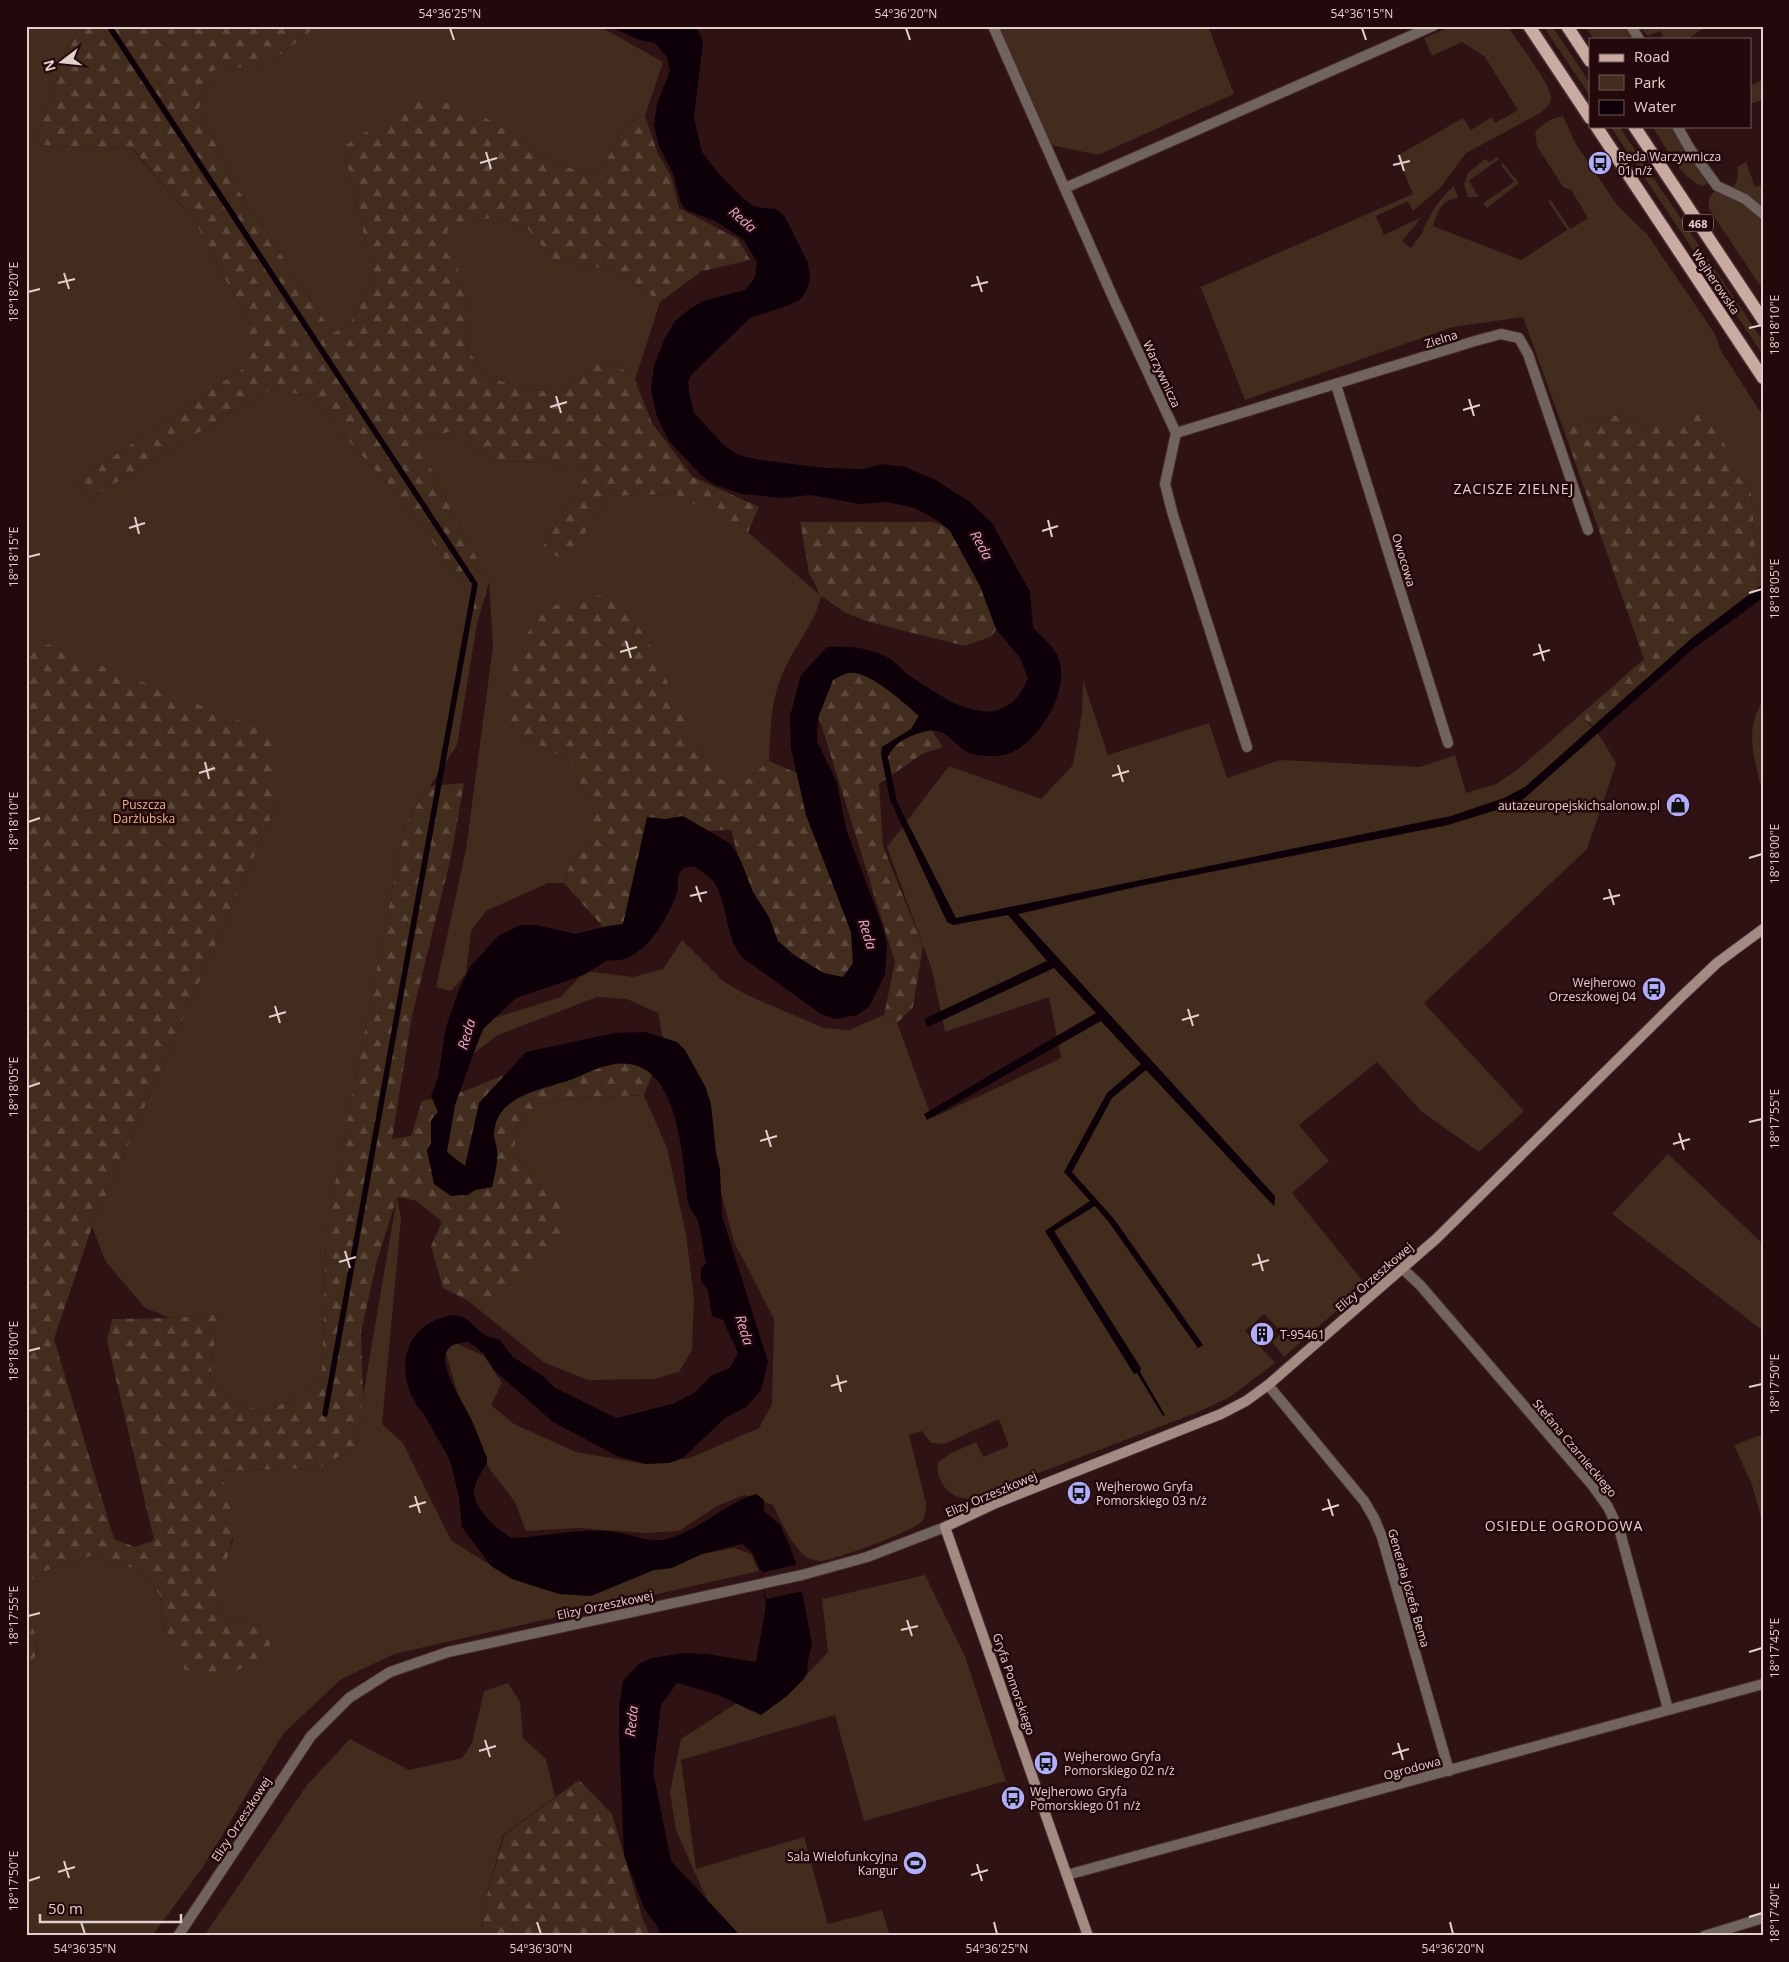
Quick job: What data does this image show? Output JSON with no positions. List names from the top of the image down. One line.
{"streets":{"main road":["468","Wejherowska"],"street":["Zielna","Warzywnicza","Owocowa","Elizy Orzeszkowej","Stefana Czarnieckiego","Generała Józefa Bema","Gryfa Pomorskiego","Ogrodowa"]},"crossings":[["Zielna","Warzywnicza"],["Zielna","Owocowa"],["Elizy Orzeszkowej","Stefana Czarnieckiego"],["Elizy Orzeszkowej","Generała Józefa Bema"],["Elizy Orzeszkowej","Gryfa Pomorskiego"],["Stefana Czarnieckiego","Ogrodowa"],["Generała Józefa Bema","Ogrodowa"],["Gryfa Pomorskiego","Ogrodowa"]],"districts":["ZACISZE ZIELNEJ","OSIEDLE OGRODOWA"],"water":["Reda"],"parks":["Puszcza Darżlubska"],"places":{"bus stop":["Reda Warzywnicza 01 n/ż","Wejherowo Orzeszkowej 04","Wejherowo Gryfa Pomorskiego 03 n/ż","Wejherowo Gryfa Pomorskiego 02 n/ż","Wejherowo Gryfa Pomorskiego 01 n/ż"],"shop":["autazeuropejskichsalonow.pl"],"building":["T-95461"],"sports":["Sala Wielofunkcyjna Kangur"]},"legend":["Road","Park","Water"],"scale_bar":"50 m","north":"left","coordinates":["54°36'25\"N","54°36'20\"N","54°36'15\"N","18°18'20\"E","18°18'10\"E","18°18'15\"E","18°18'05\"E","18°18'00\"E","18°17'55\"E","18°17'50\"E","18°17'45\"E","18°17'40\"E","54°36'35\"N","54°36'30\"N"]}
